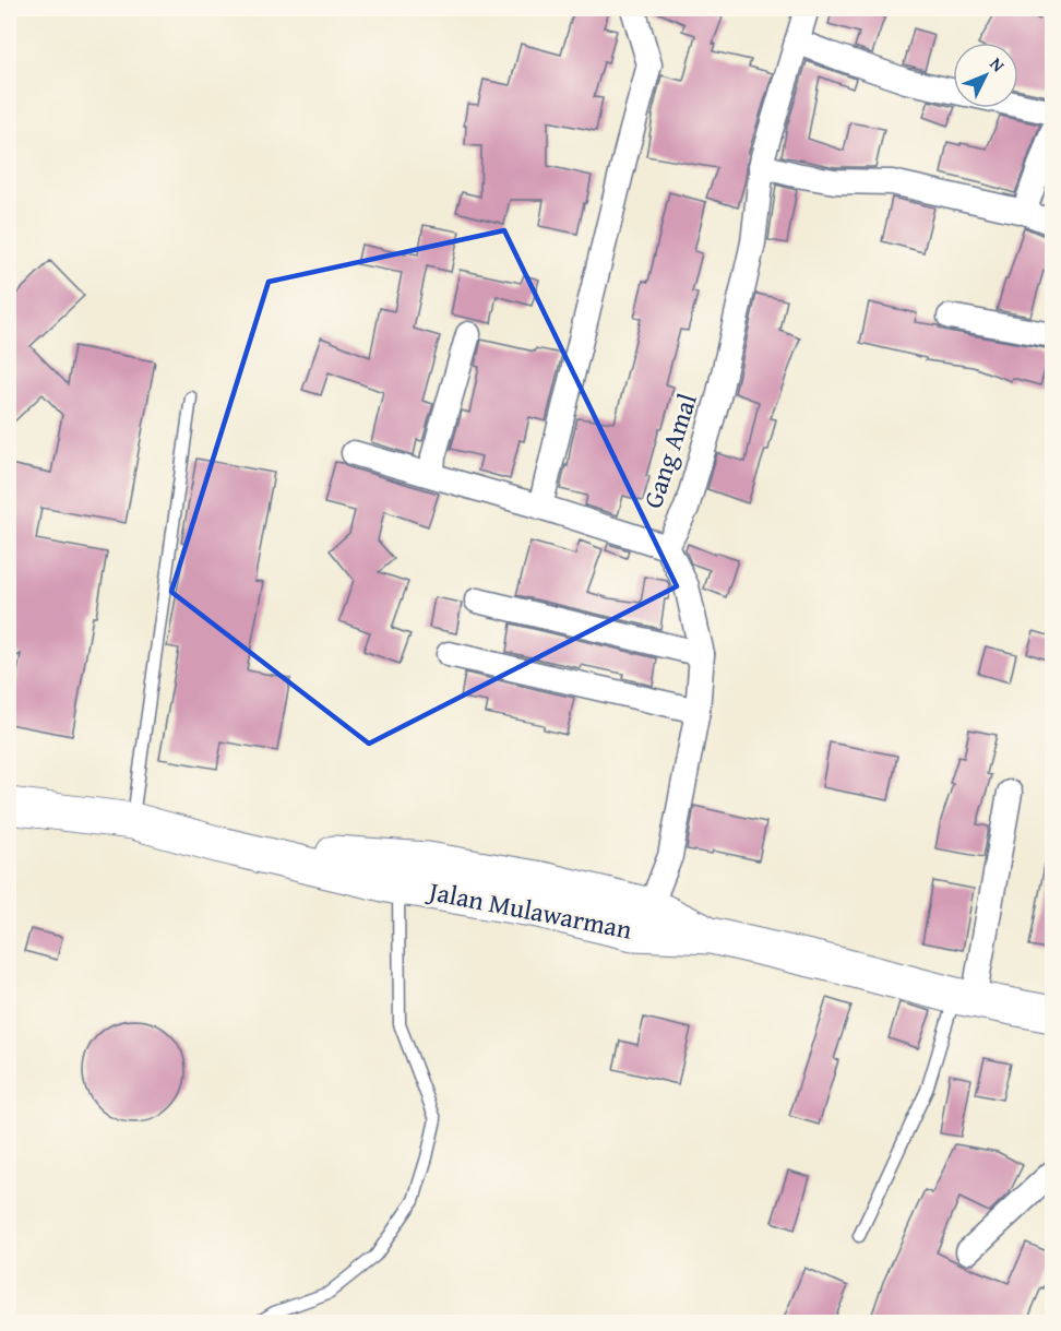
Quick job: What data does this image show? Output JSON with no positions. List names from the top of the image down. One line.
{"streets":{"highway":["Jalan Mulawarman"],"street":["Gang Amal"]},"north":"top right"}
